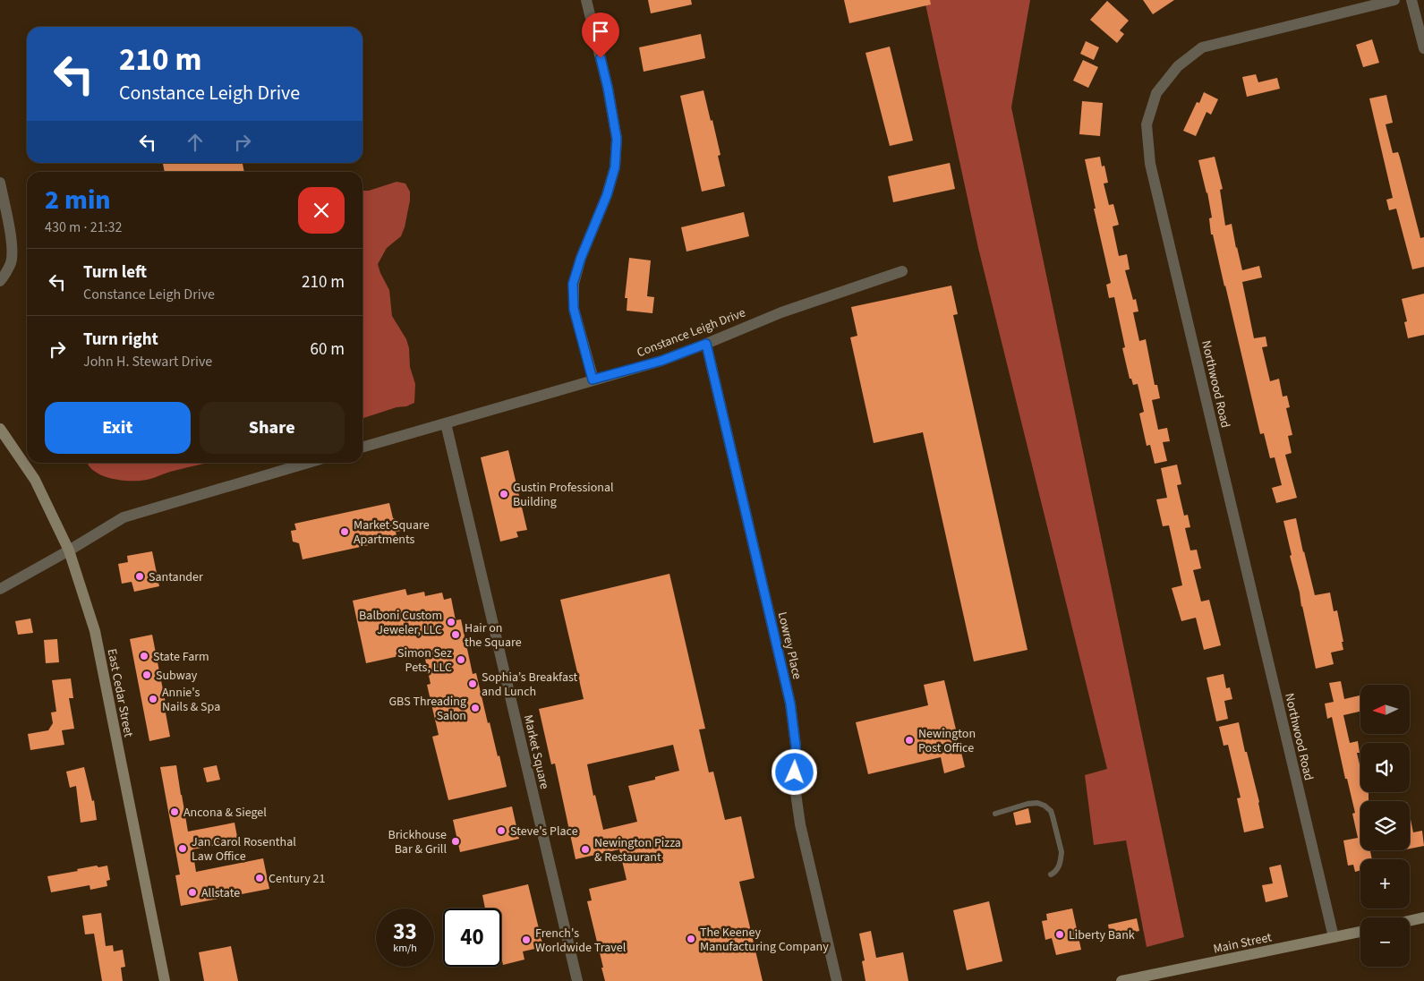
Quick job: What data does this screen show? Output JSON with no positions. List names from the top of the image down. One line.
{"streets":{"main road":["East Cedar Street","Main Street"],"street":["Constance Leigh Drive","Northwood Road","Lowrey Place","Market Square"]},"crossings":[["Constance Leigh Drive","Lowrey Place"],["Constance Leigh Drive","Market Square"],["Northwood Road","Main Street"]],"places":["Gustin Professional Building","Market Square Apartments","Santander","Balboni Custom Jeweler, LLC","Hair on the Square","State Farm","Simon Sez Pets, LLC","Subway","Sophia’s Breakfast and Lunch","Annie's Nails & Spa","GBS Threading Salon","Newington Post Office","Ancona & Siegel","Steve's Place","Brickhouse Bar & Grill","Jan Carol Rosenthal Law Office","Newington Pizza & Restaurant","Century 21","Allstate","Liberty Bank","The Keeney Manufacturing Company","French's Worldwide Travel"],"north":"left","page":{"turn":["210 m","Constance Leigh Drive"],"heading":["2 min","430 m · 21:32"],"list":[{"name":"Turn left","note":"Constance Leigh Drive","value":"210 m"},{"name":"Turn right","note":"John H. Stewart Drive","value":"60 m"}],"buttons":["Exit","Share"],"map_buttons":["+","−"],"speed":"33 km/h","limit":"40"}}
